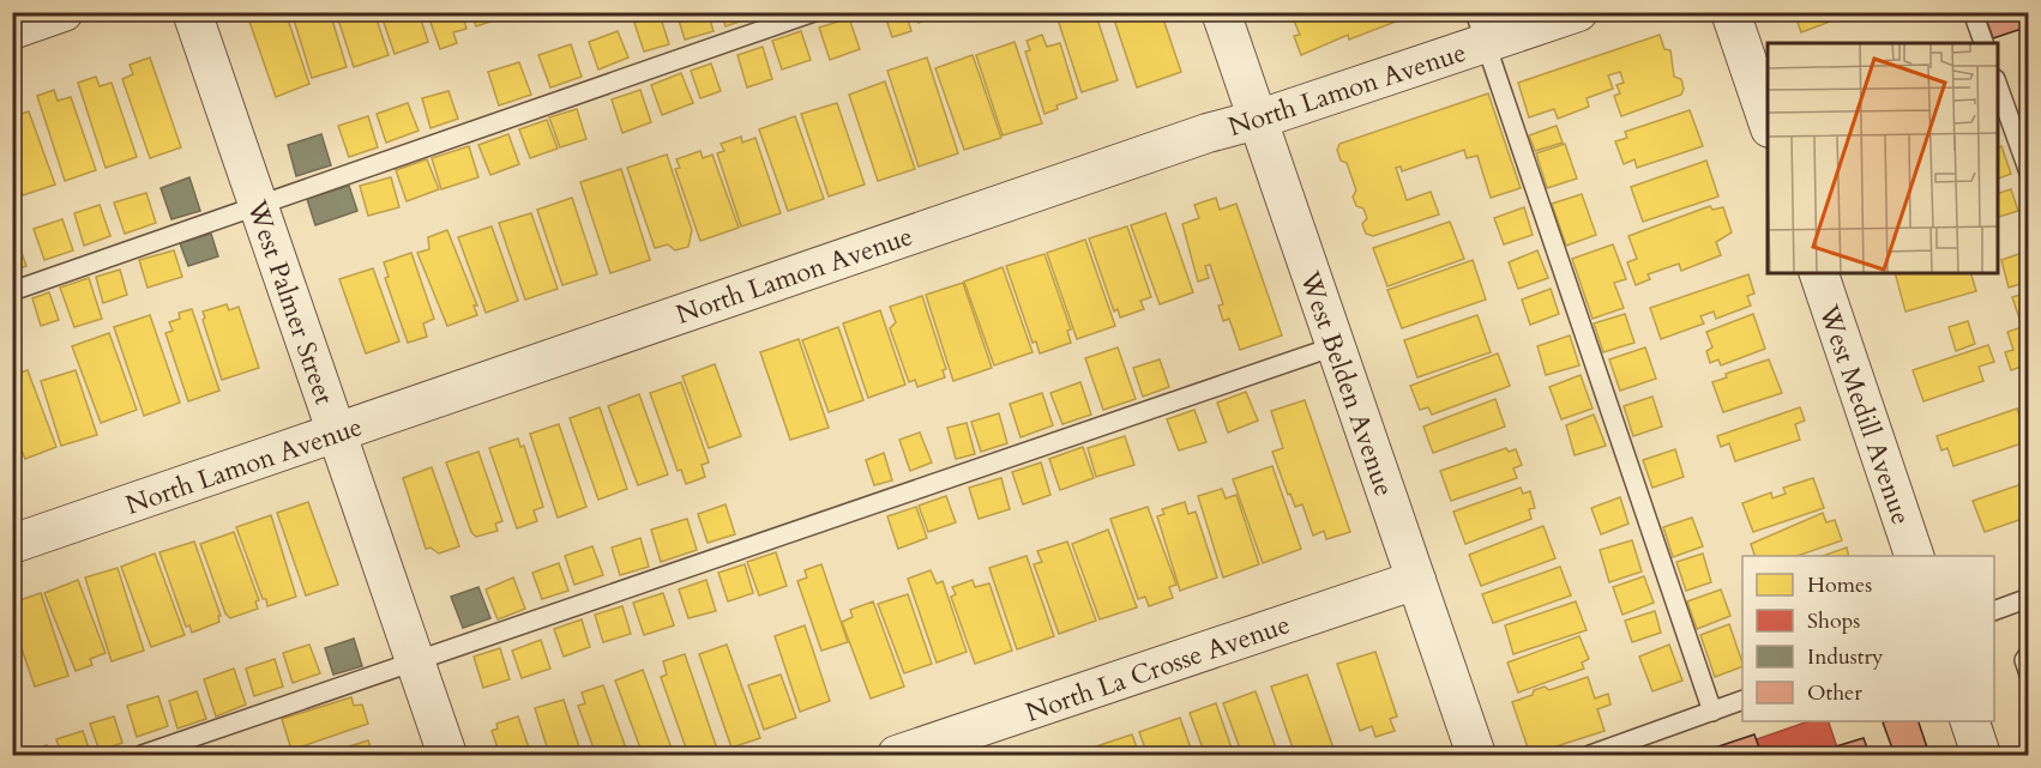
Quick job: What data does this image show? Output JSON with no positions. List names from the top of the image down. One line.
{"streets":{"street":["North Lamon Avenue","West Palmer Street","West Belden Avenue","West Medill Avenue","North La Crosse Avenue"]},"crossings":[["North Lamon Avenue","West Palmer Street"],["North Lamon Avenue","West Belden Avenue"],["West Belden Avenue","North La Crosse Avenue"]],"legend":["Homes","Shops","Industry","Other"]}
